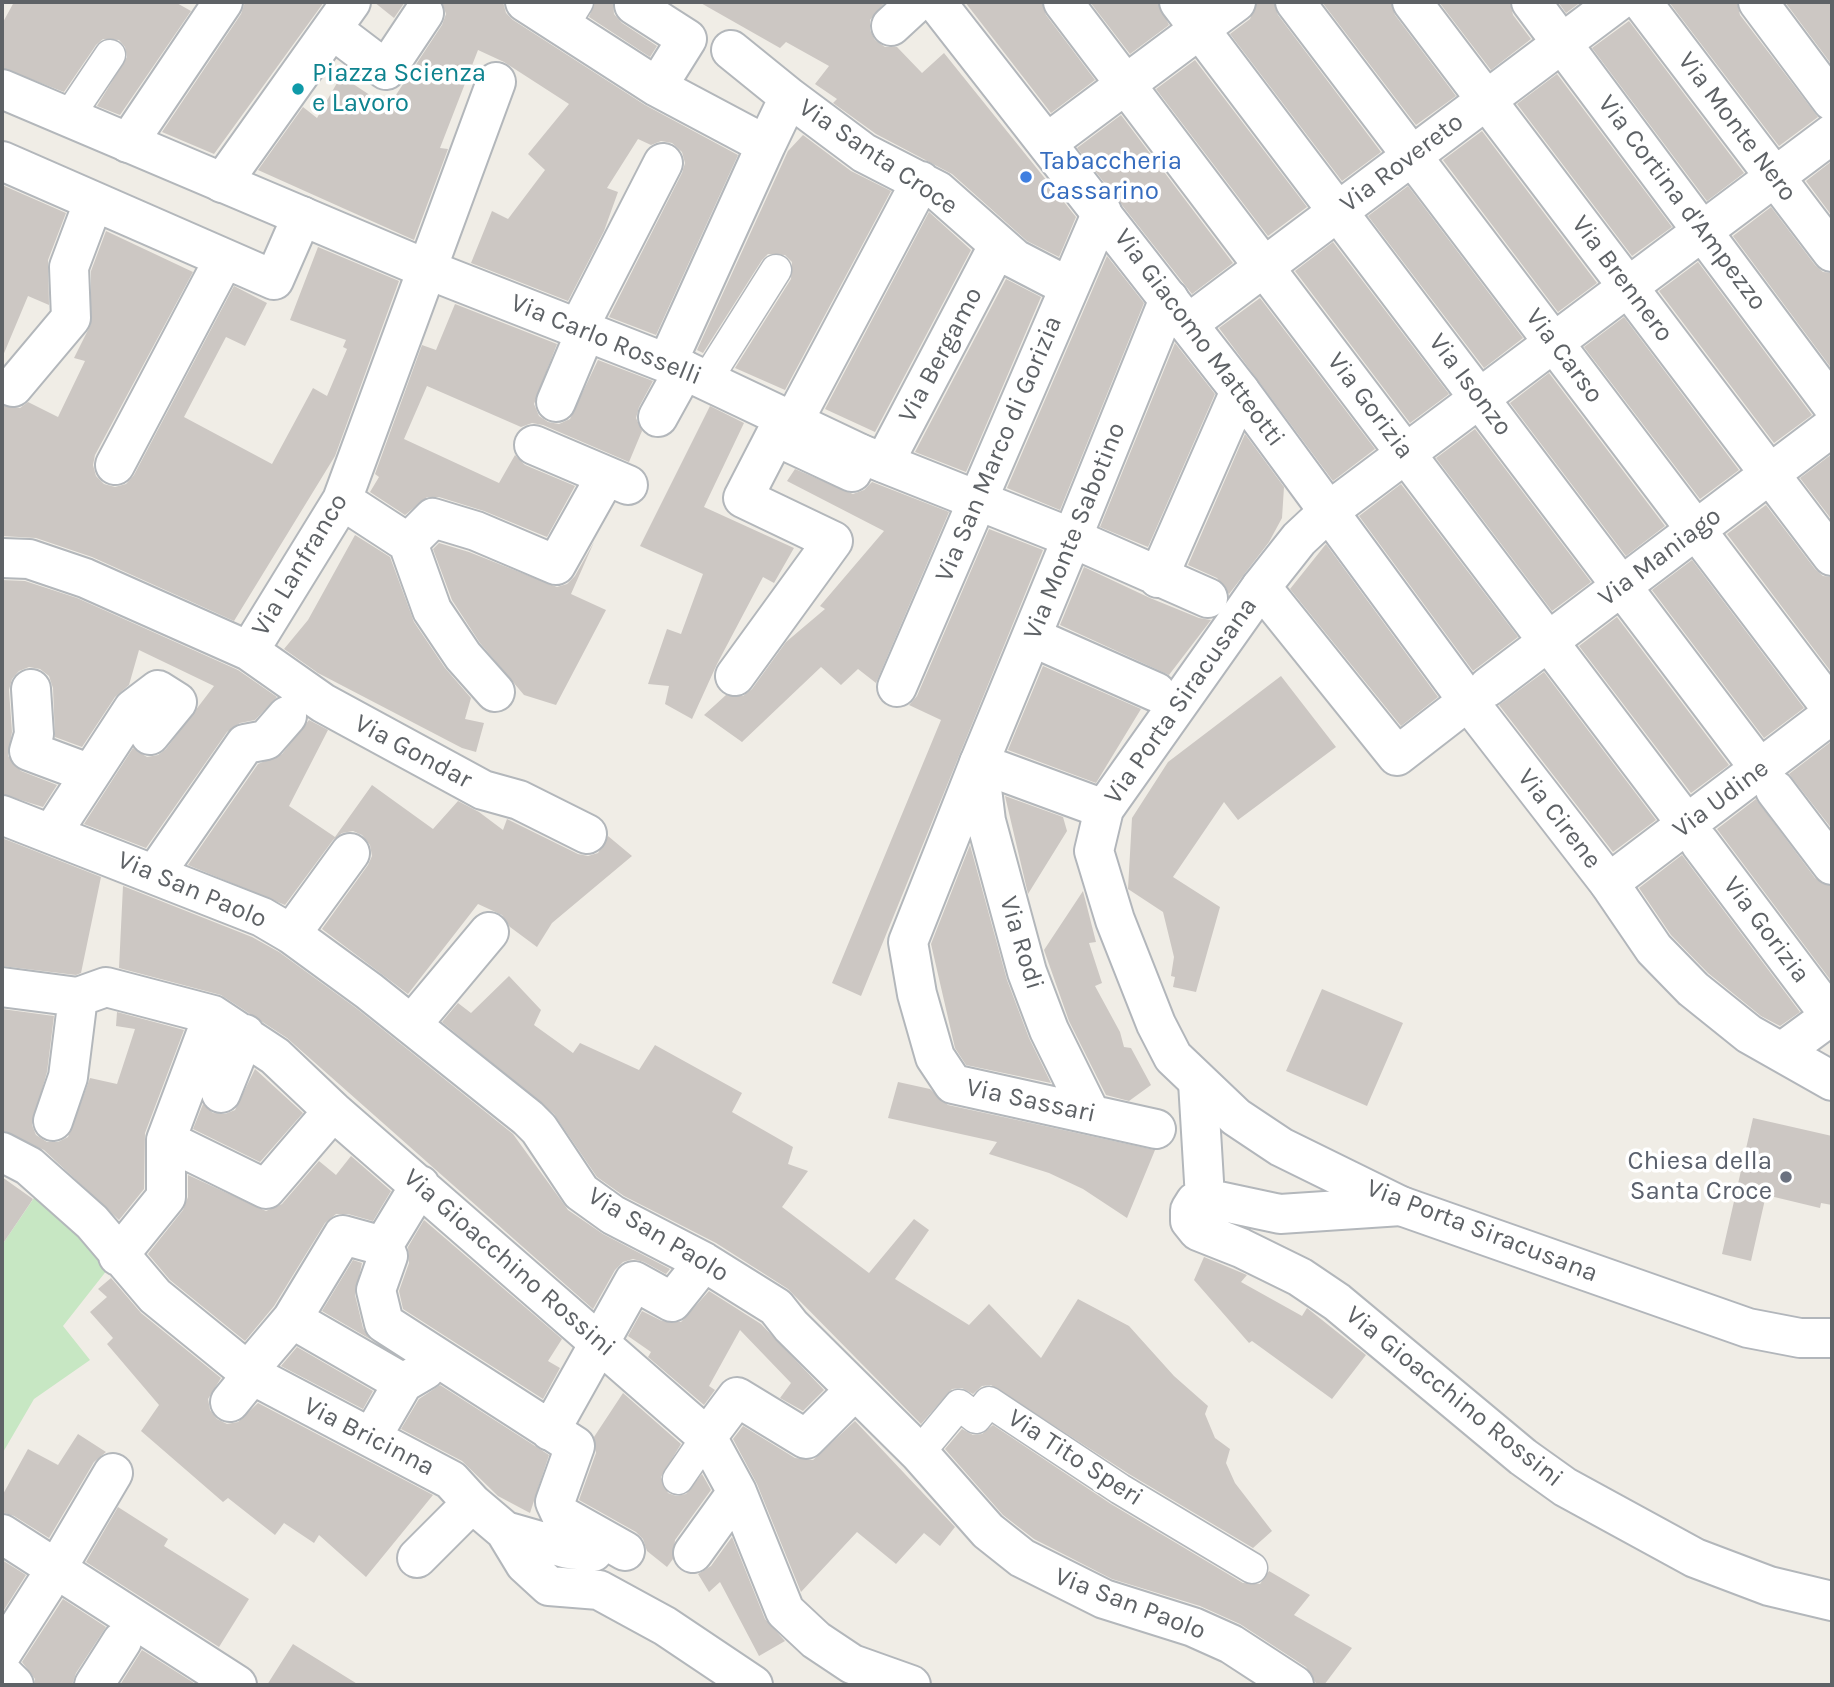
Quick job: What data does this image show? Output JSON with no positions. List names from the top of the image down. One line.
{"streets":{"street":["Via Monte Nero","Via Santa Croce","Via Rovereto","Via Cortina d'Ampezzo","Via Brennero","Via Giacomo Matteotti","Via Carlo Rosselli","Via Bergamo","Via Carso","Via Isonzo","Via Gorizia","Via San Marco di Gorizia","Via Monte Sabotino","Via Maniago","Via Lanfranco","Via Porta Siracusana","Via Gondar","Via Udine","Via Cirene","Via San Paolo","Via Rodi","Via Sassari","Via Gioacchino Rossini","Via Bricinna","Via Tito Speri"]},"crossings":[["Via Monte Nero","Via Porta Siracusana"],["Via Santa Croce","Via Bergamo"],["Via Santa Croce","Via San Marco di Gorizia"],["Via Rovereto","Via Cortina d'Ampezzo"],["Via Rovereto","Via Brennero"],["Via Rovereto","Via Giacomo Matteotti"],["Via Rovereto","Via Carso"],["Via Rovereto","Via Isonzo"],["Via Rovereto","Via Gorizia"],["Via Rovereto","Via Monte Sabotino"],["Via Cortina d'Ampezzo","Via Porta Siracusana"],["Via Brennero","Via Maniago"],["Via Brennero","Via Porta Siracusana"],["Via Giacomo Matteotti","Via San Marco di Gorizia"],["Via Giacomo Matteotti","Via Monte Sabotino"],["Via Giacomo Matteotti","Via Porta Siracusana"],["Via Giacomo Matteotti","Via Cirene"],["Via Carlo Rosselli","Via Bergamo"],["Via Carlo Rosselli","Via San Marco di Gorizia"],["Via Carlo Rosselli","Via Monte Sabotino"],["Via Carlo Rosselli","Via Lanfranco"],["Via Carso","Via Maniago"],["Via Carso","Via Porta Siracusana"],["Via Carso","Via Udine"],["Via Isonzo","Via Maniago"],["Via Isonzo","Via Porta Siracusana"],["Via Isonzo","Via Udine"],["Via Gorizia","Via Maniago"],["Via Gorizia","Via Porta Siracusana"],["Via Monte Sabotino","Via Rodi"],["Via Monte Sabotino","Via Sassari"],["Via Maniago","Via Porta Siracusana"],["Via Maniago","Via Cirene"],["Via Lanfranco","Via Gondar"],["Via Porta Siracusana","Via Cirene"],["Via Udine","Via Cirene"],["Via San Paolo","Via Tito Speri"],["Via Rodi","Via Sassari"]],"places":["Piazza Scienza e Lavoro","Tabaccheria Cassarino","Chiesa della Santa Croce"]}
